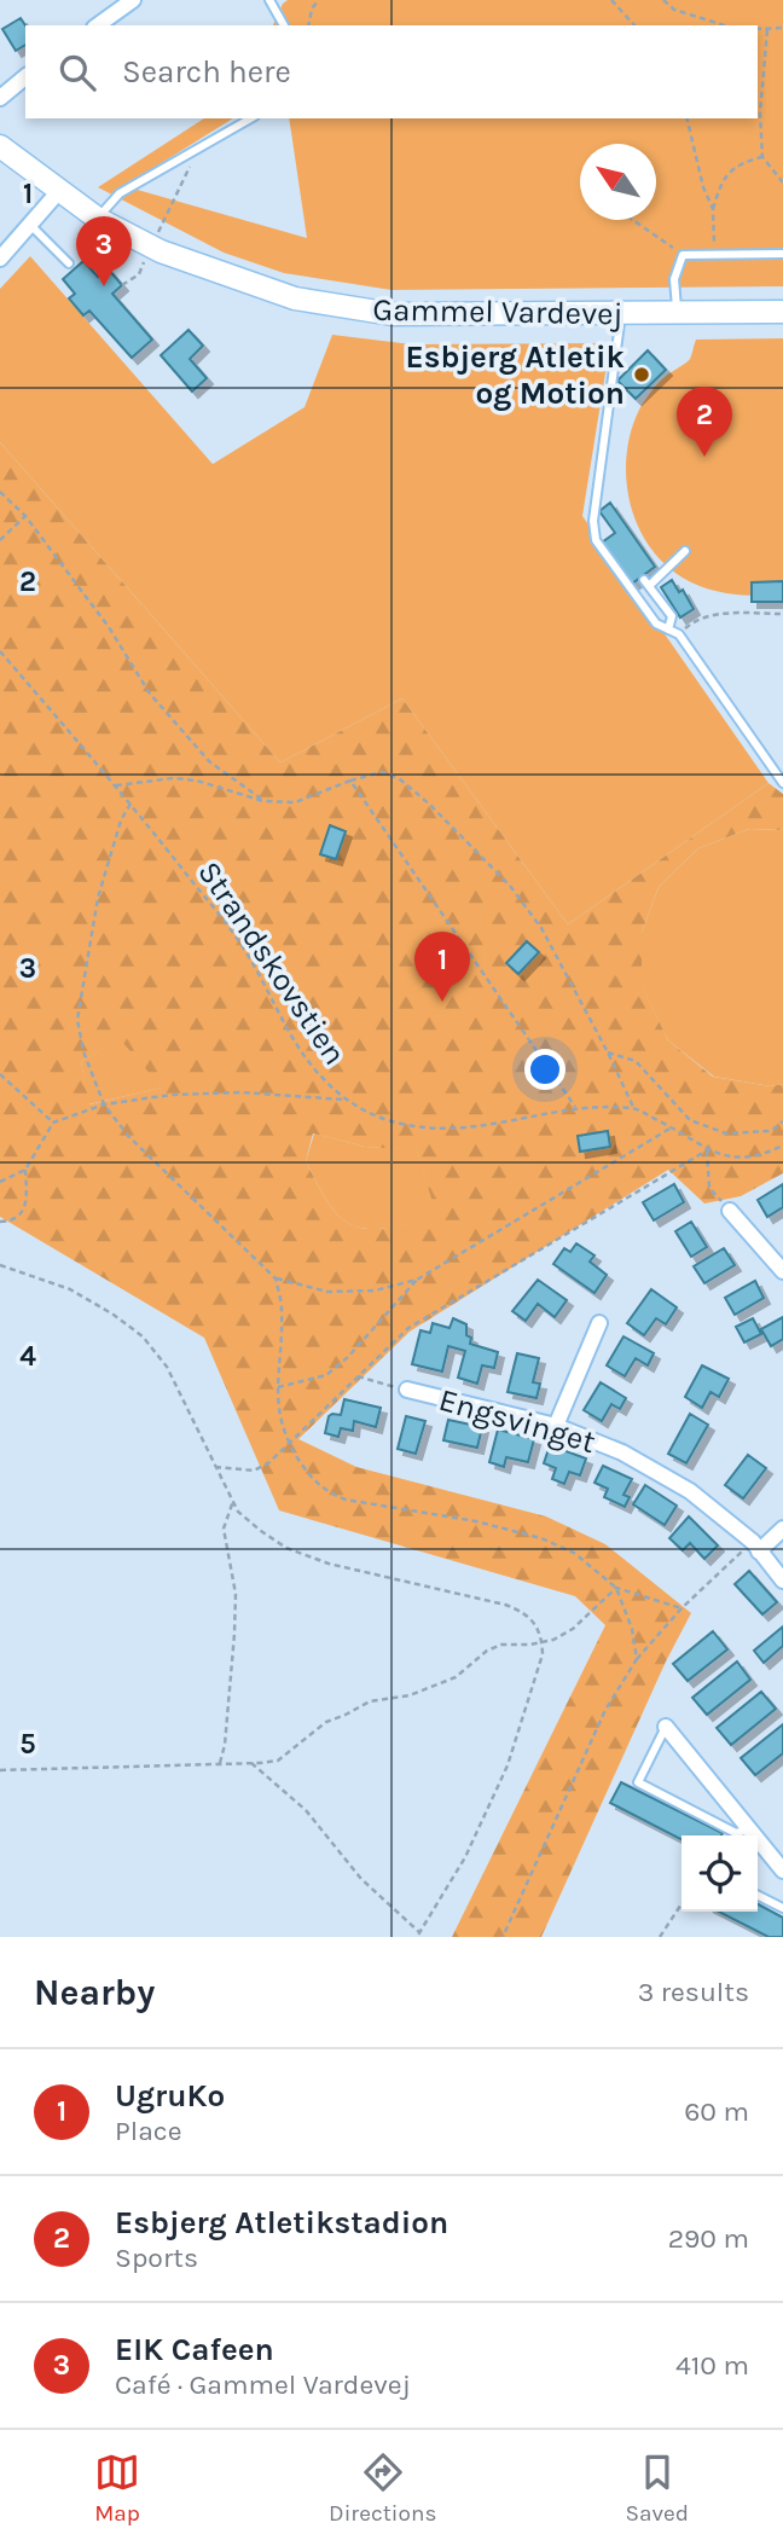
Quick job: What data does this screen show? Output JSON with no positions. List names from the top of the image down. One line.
{"streets":{"street":["Gammel Vardevej","Engsvinget"],"path":["Strandskovstien"]},"places":["Esbjerg Atletik og Motion"],"north":"top left","page":{"search":"Search here","pins":["3","2","1"],"heading":["Nearby","3 results"],"list":[{"mark":"1","name":"UgruKo","note":"Place","value":"60 m"},{"mark":"2","name":"Esbjerg Atletikstadion","note":"Sports","value":"290 m"},{"mark":"3","name":"EIK Cafeen","note":"Café · Gammel Vardevej","value":"410 m"}],"nav":["Map","Directions","Saved"]},"grid":{"rows":["1","2","3","4","5"]}}
